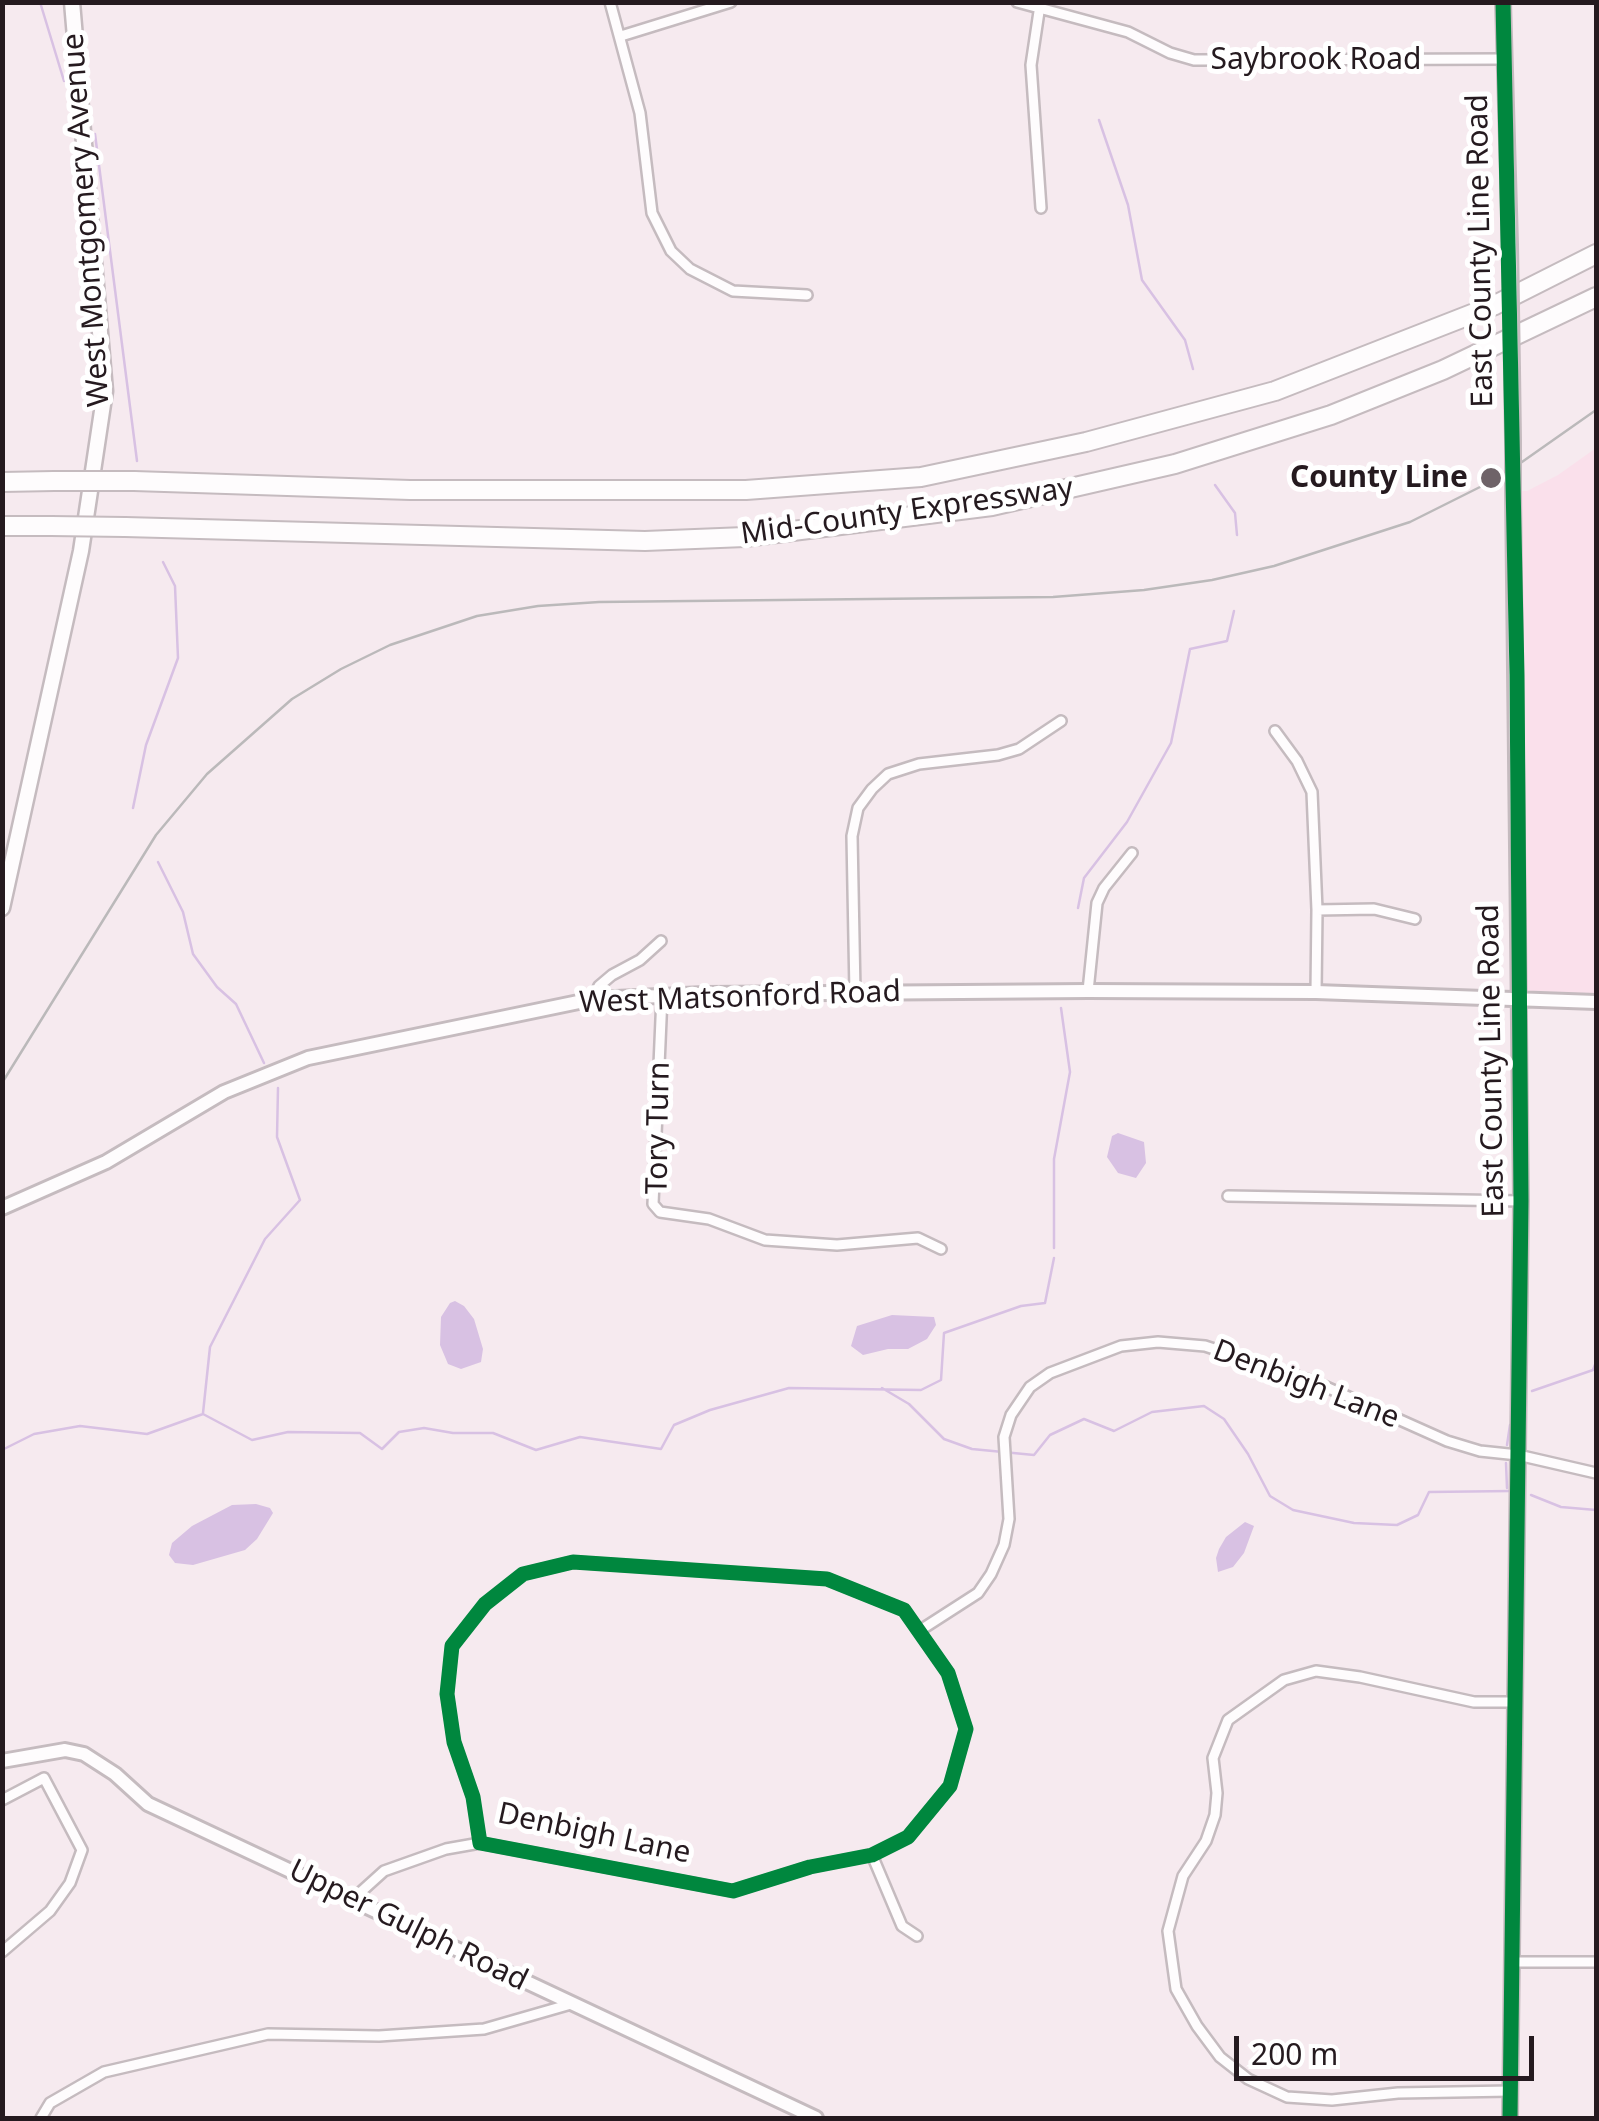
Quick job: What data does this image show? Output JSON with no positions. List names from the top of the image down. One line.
{"streets":{"highway":["Mid-County Expressway"],"main road":["West Montgomery Avenue"],"street":["Saybrook Road","East County Line Road","West Matsonford Road","Tory Turn","Denbigh Lane","Upper Gulph Road"]},"crossings":[["Saybrook Road","East County Line Road"],["East County Line Road","West Matsonford Road"],["East County Line Road","Denbigh Lane"],["West Matsonford Road","Tory Turn"],["Denbigh Lane","Upper Gulph Road"]],"places":["County Line"],"scale_bar":"200 m"}
